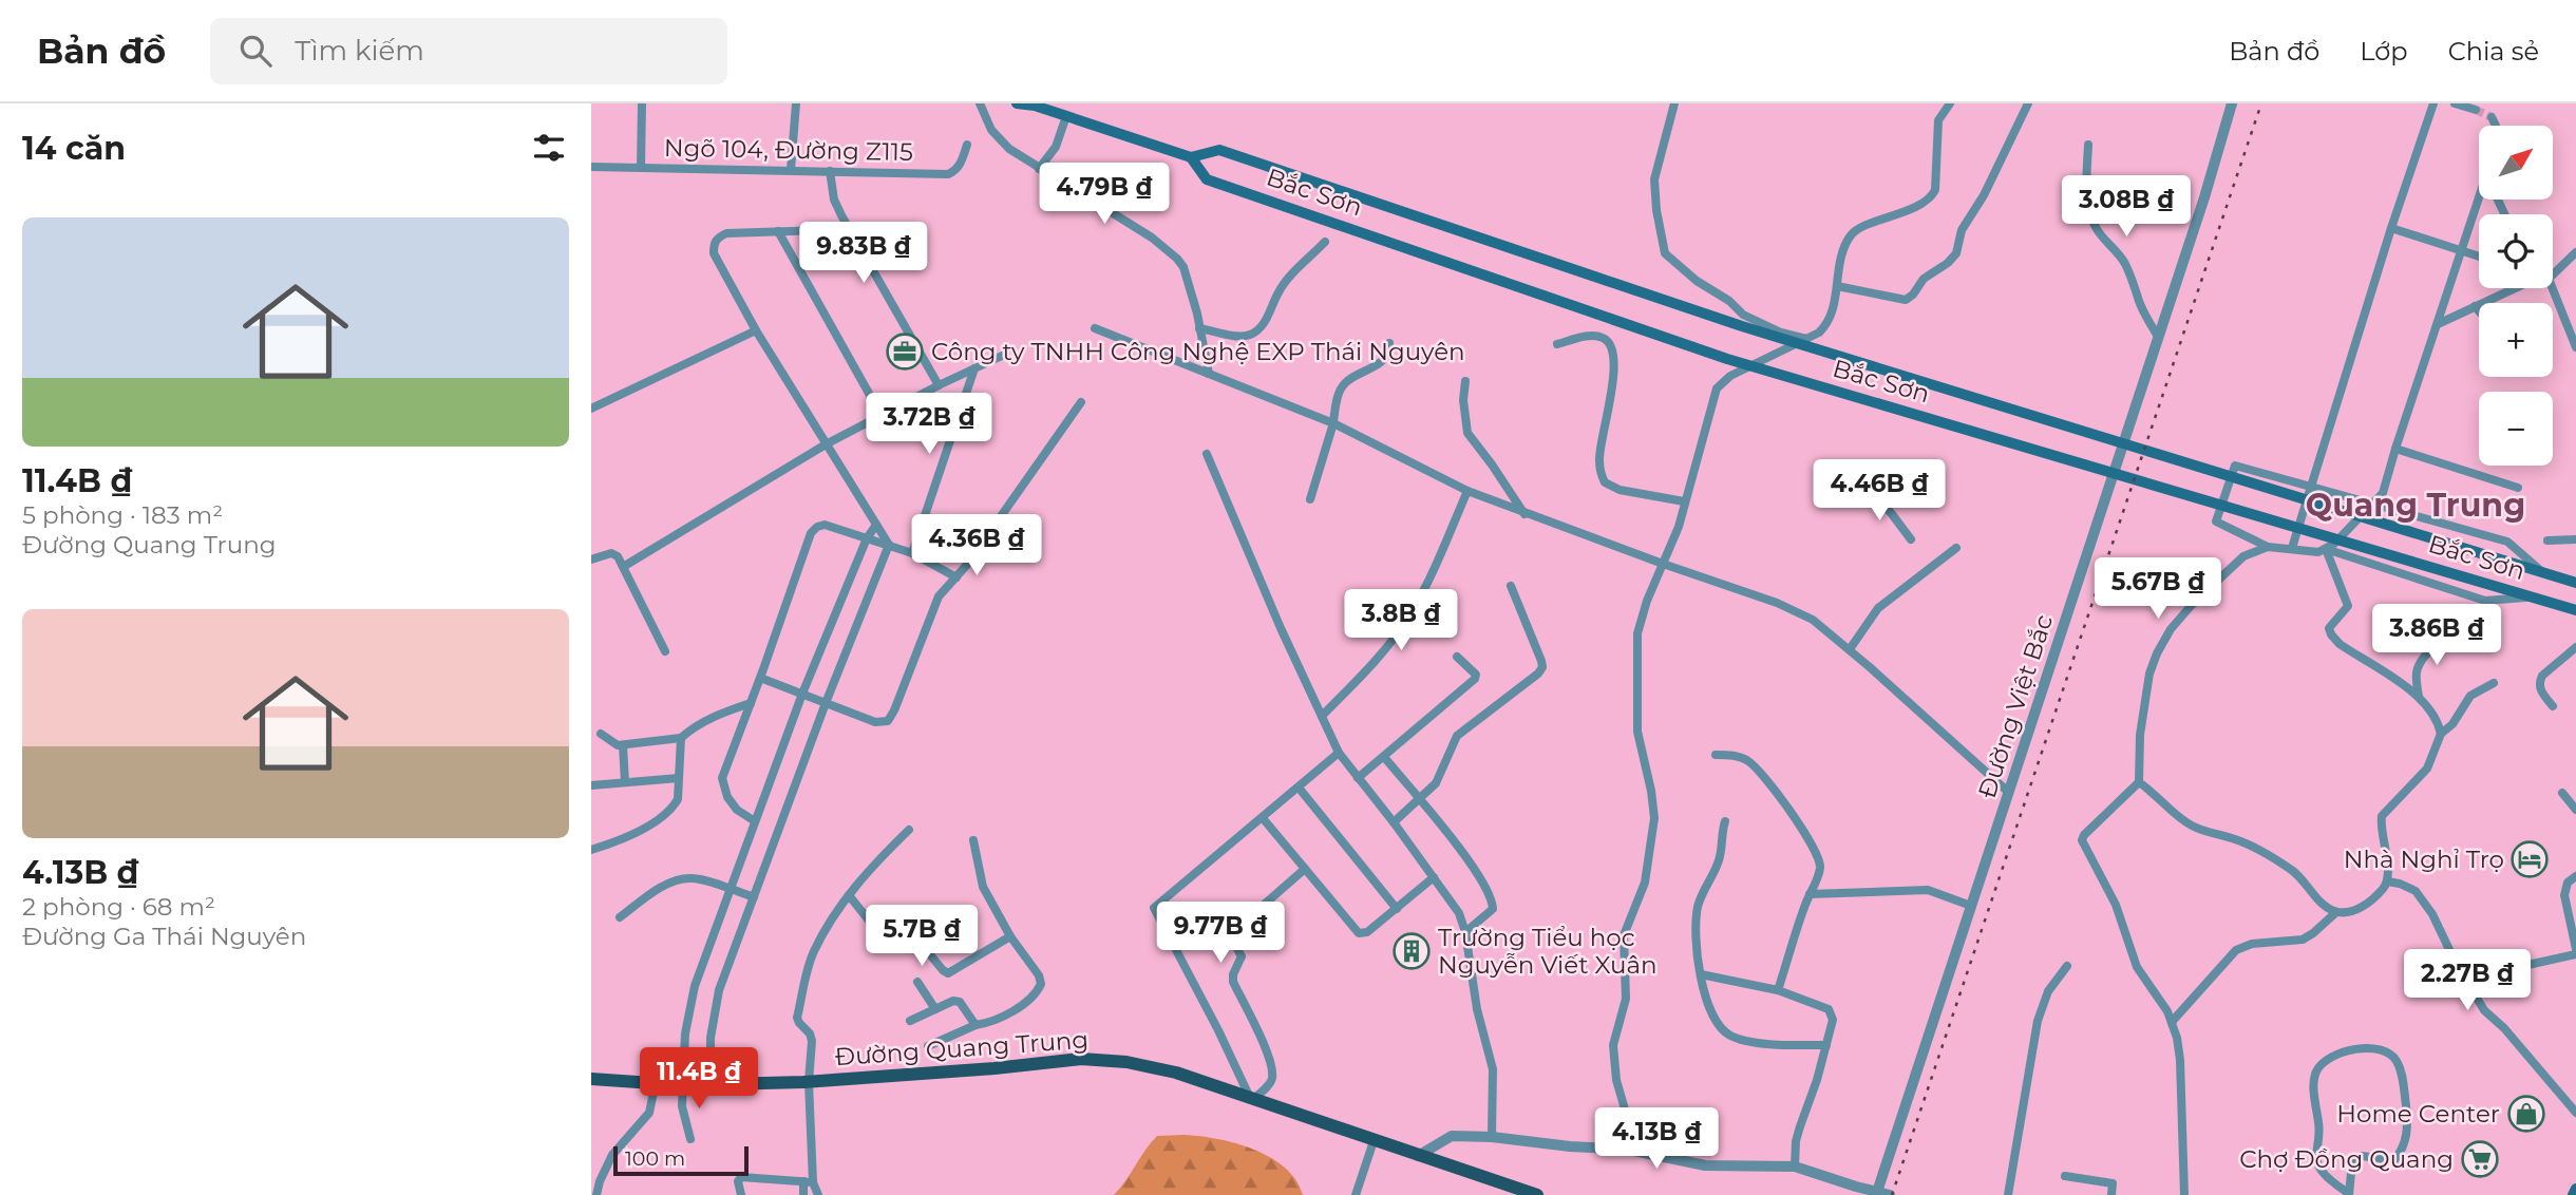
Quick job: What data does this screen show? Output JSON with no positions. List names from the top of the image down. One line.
{"streets":{"main road":["Bắc Sơn","Đường Quang Trung"],"street":["Ngõ 104, Đường Z115","Đường Việt Bắc"]},"districts":["Quang Trung"],"places":{"office":["Công ty TNHH Công Nghệ EXP Thái Nguyên"],"hotel":["Nhà Nghỉ Trọ"],"building":["Trường Tiểu học Nguyễn Viết Xuân"],"shop":["Home Center"],"supermarket":["Chợ Đồng Quang"]},"scale_bar":"100 m","north":"top right","page":{"header":"Bản đồ","search":"Tìm kiếm","nav":["Bản đồ","Lớp","Chia sẻ"],"heading":"14 căn","map_buttons":["+","−"],"price":["4.79B ₫","3.08B ₫","9.83B ₫","3.72B ₫","4.46B ₫","4.36B ₫","5.67B ₫","3.8B ₫","3.86B ₫","9.77B ₫","5.7B ₫","2.27B ₫","11.4B ₫","4.13B ₫"],"list":[{"name":"11.4B ₫","note":"5 phòng · 183 m² · Đường Quang Trung"},{"name":"4.13B ₫","note":"2 phòng · 68 m² · Đường Ga Thái Nguyên"}],"scale":"100 m"}}
